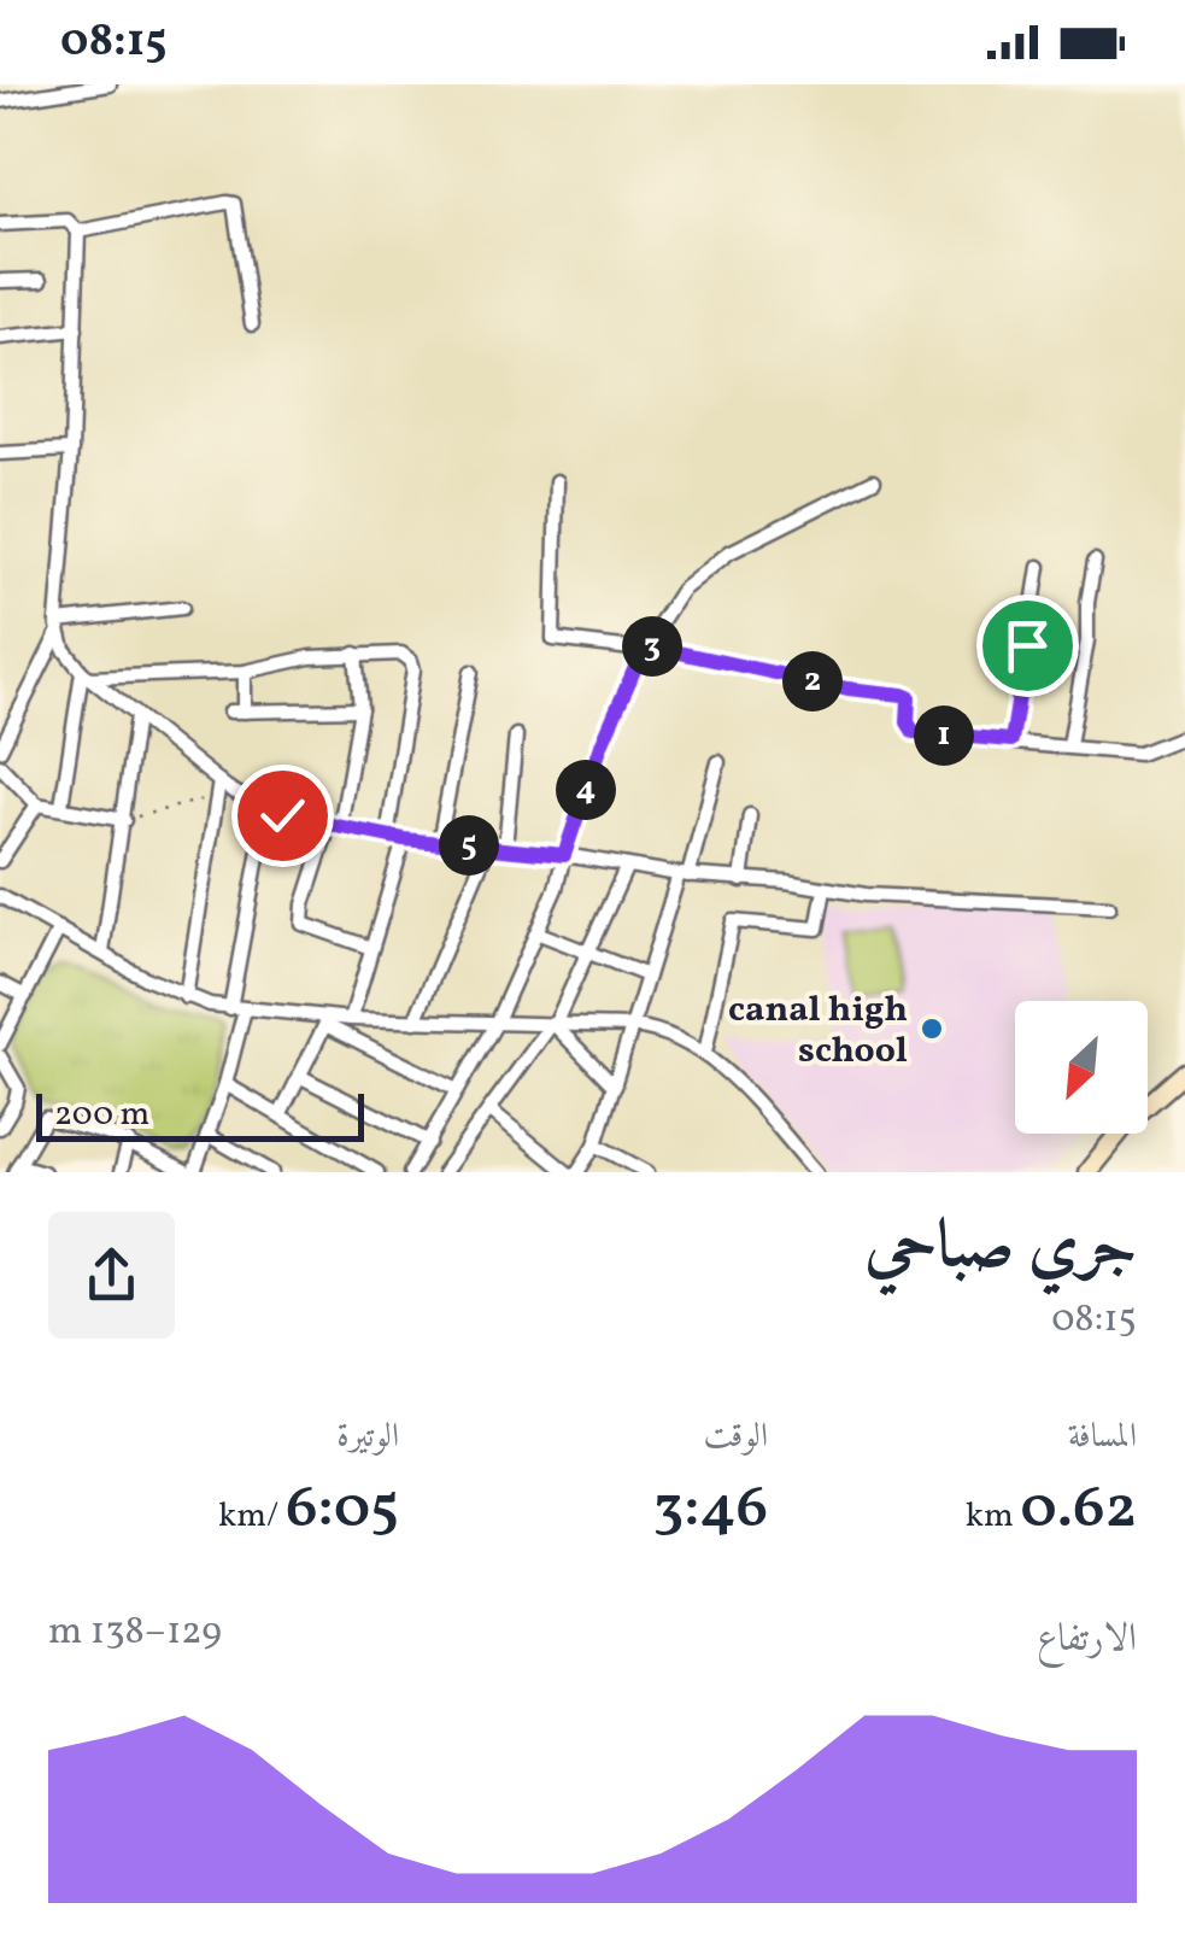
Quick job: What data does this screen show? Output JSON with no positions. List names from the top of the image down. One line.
{"places":["canal high school"],"scale_bar":"200 m","north":"bottom left","page":{"status":"08:15","pins":["3","2","1","4","5"],"scale":"200 m","heading":["جري صباحي","08:15"],"stats":[["المسافة","0.62 km"],["الوقت","3:46"],["الوتيرة","6:05 /km"]],"chart":["الارتفاع","129–138 m"]}}
